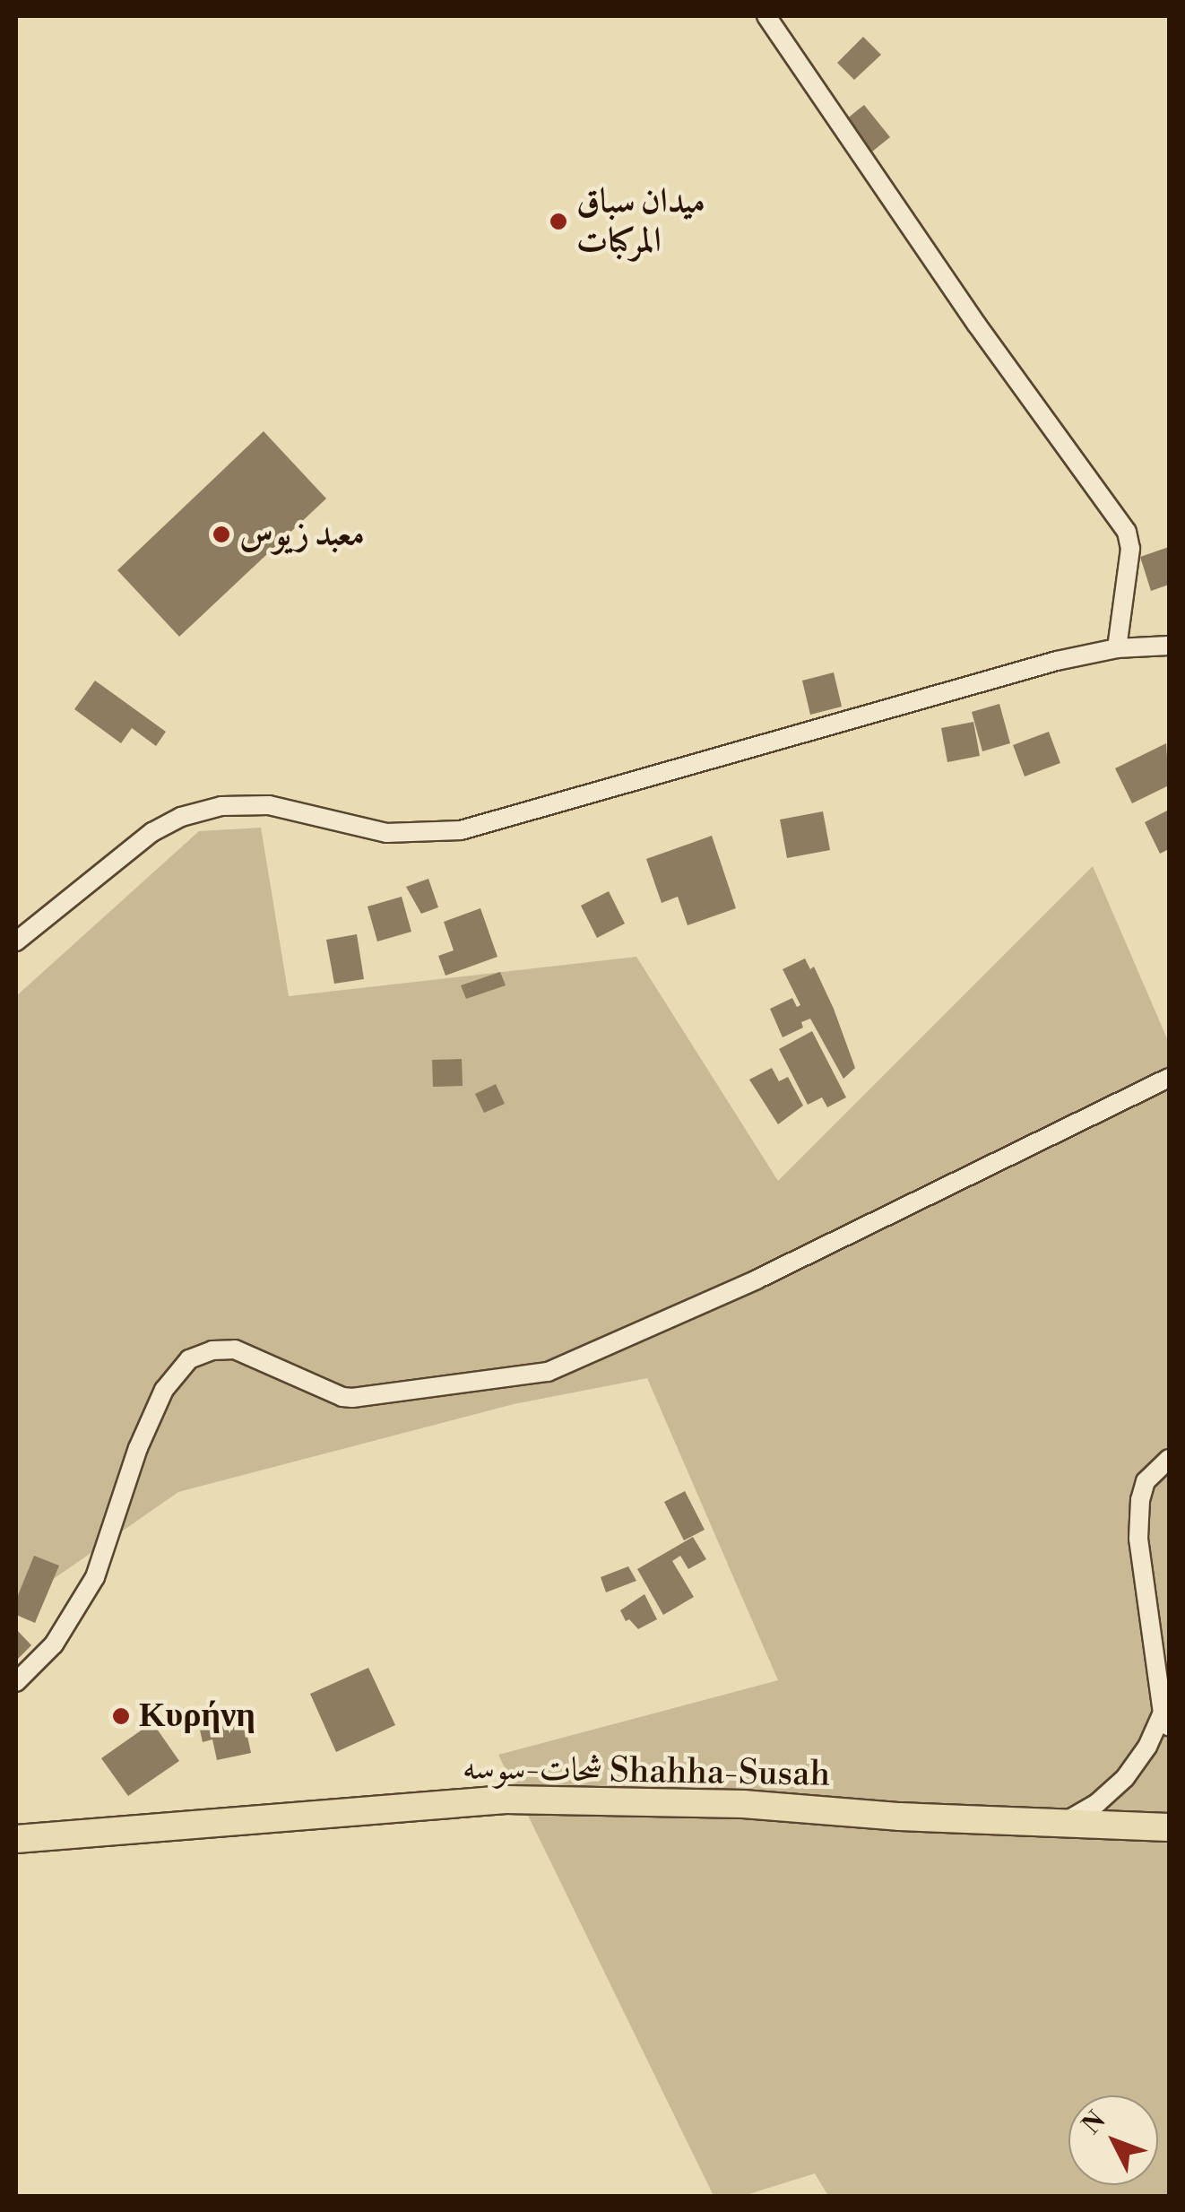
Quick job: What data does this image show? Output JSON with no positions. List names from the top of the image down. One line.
{"streets":{"main road":["شحات-سوسه Shahha-Susah"]},"places":["ميدان سباق المركبات","معبد زيوس","Κυρήνη"],"north":"top left"}
